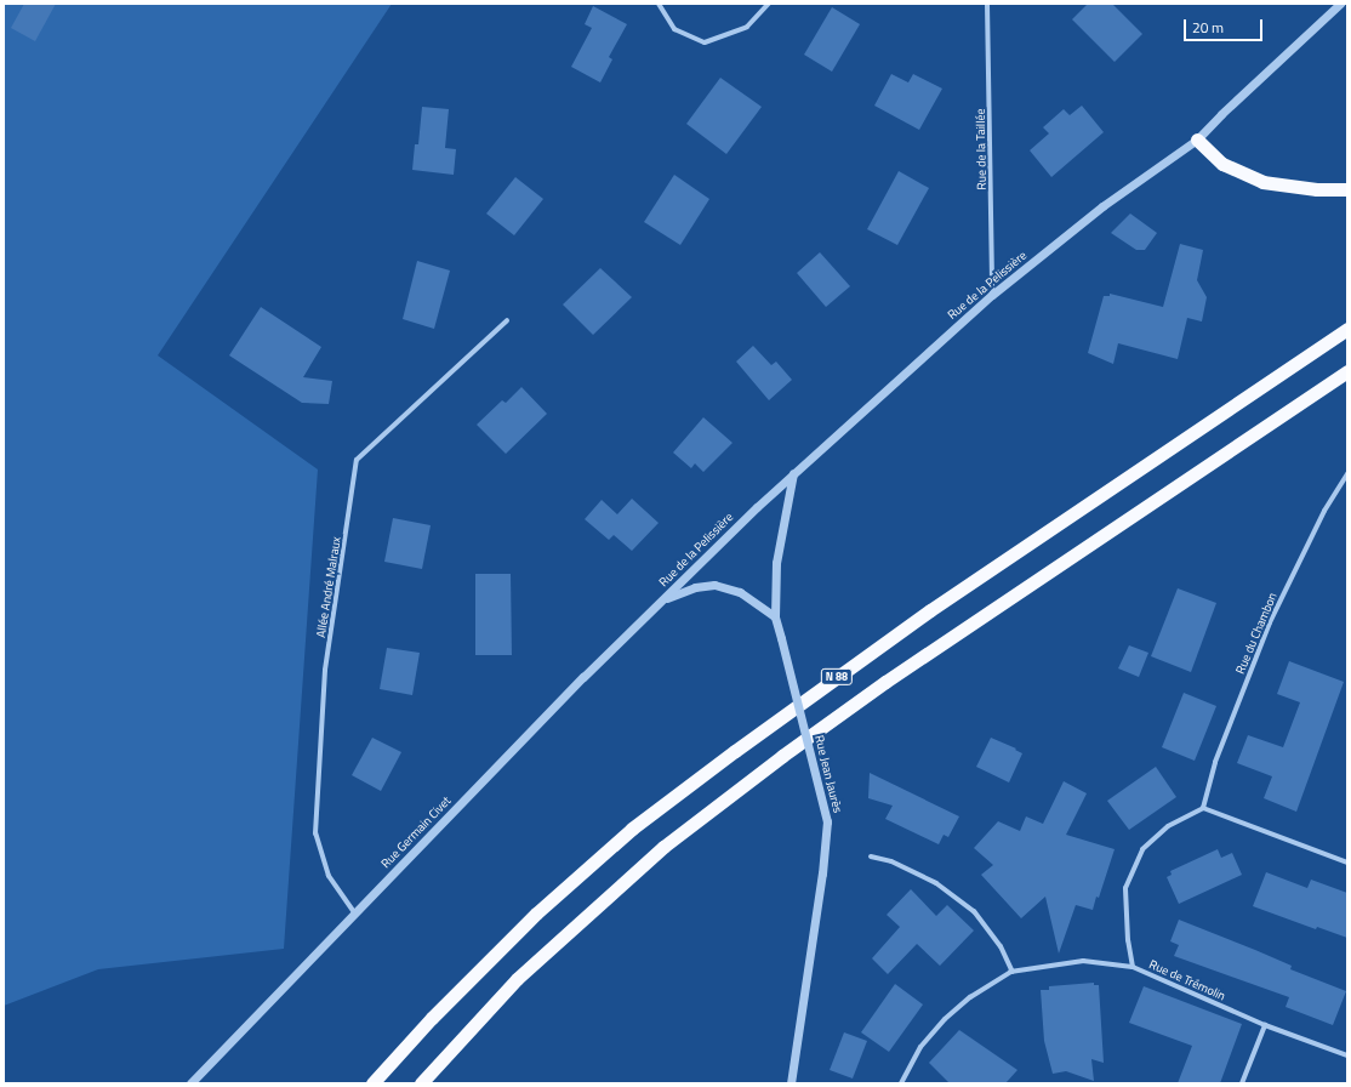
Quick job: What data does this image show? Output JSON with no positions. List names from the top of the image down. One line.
{"streets":{"highway":["N 88"],"street":["Rue de la Taillée","Rue de la Pelissière","Allée André Malraux","Rue du Chambon","Rue Jean Jaurès","Rue Germain Civet","Rue de Trémolin"]},"crossings":[["Rue de la Taillée","Rue de la Pelissière"],["Rue de la Pelissière","Rue Jean Jaurès"],["Rue de la Pelissière","Rue Germain Civet"],["Allée André Malraux","Rue Germain Civet"]],"scale_bar":"20 m"}
